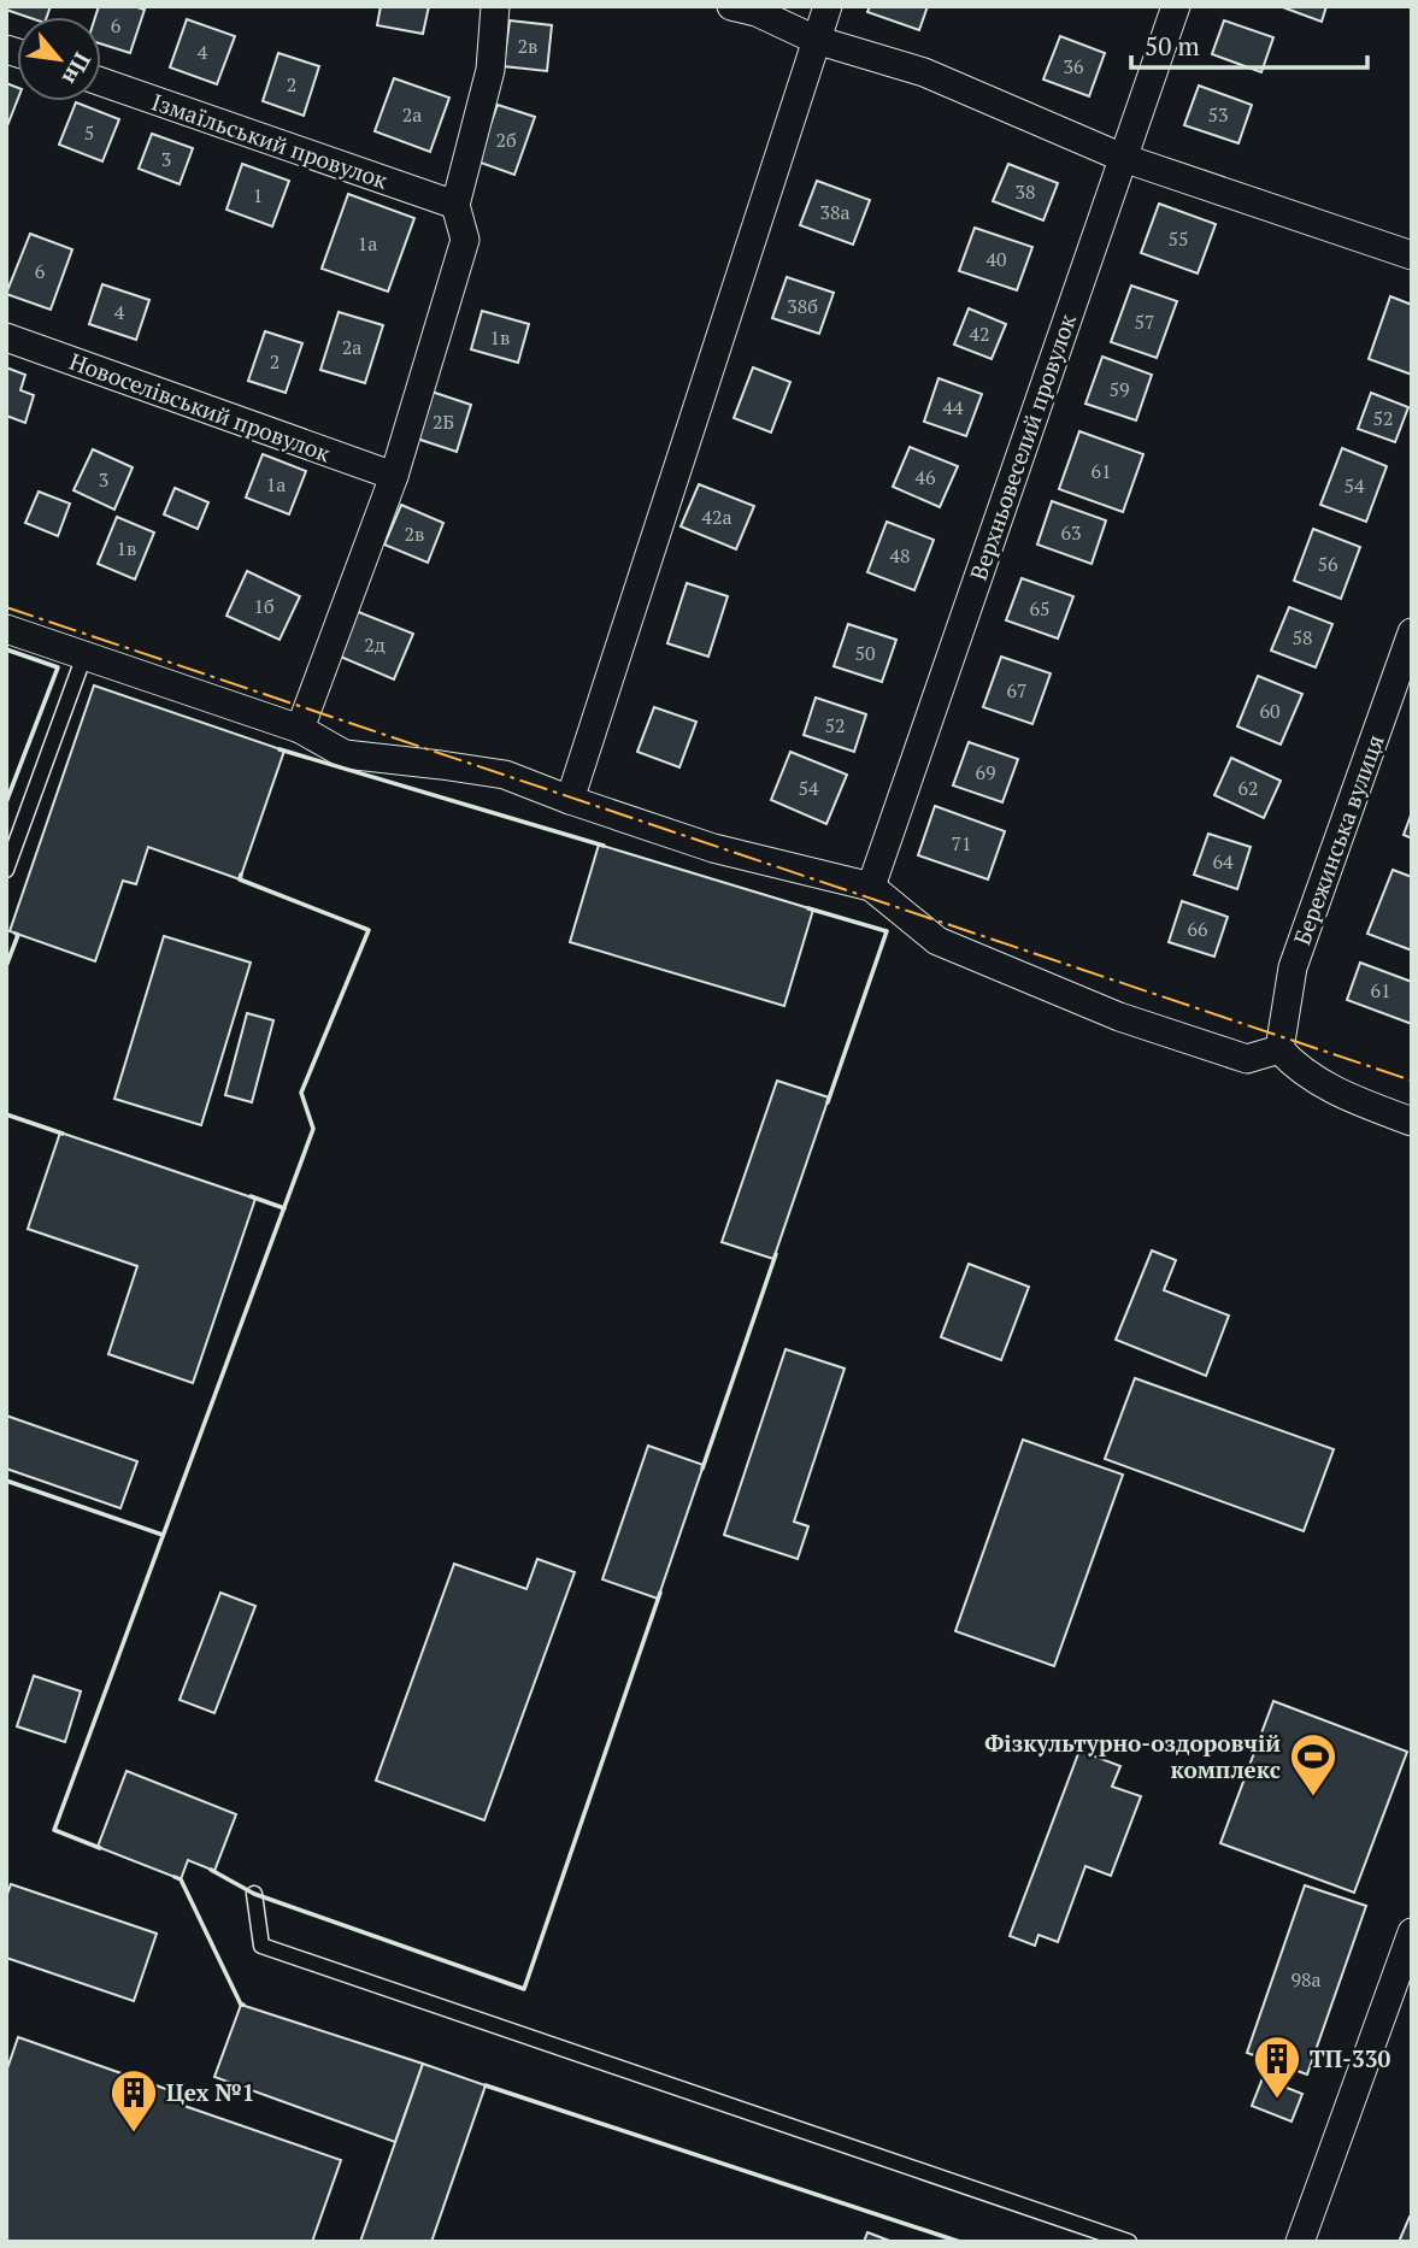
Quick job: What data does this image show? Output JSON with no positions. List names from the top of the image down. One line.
{"streets":{"street":["Ізмаїльський провулок","Новоселівський провулок","Верхньовеселий провулок","Бережинська вулиця"]},"places":{"sports":["Фізкультурно-оздоровчій комплекс"],"building":["ТП-330","Цех №1"]},"house_numbers":["6","2в","4","36","2","2а","53","5","2б","3","38","1","38а","55","1а","40","6","38б","4","57","42","1в","2а","2","59","44","52","2Б","61","46","3","1а","54","42а","63","2в","1в","48","56","1б","65","58","2д","50","67","60","52","69","54","62","71","64","66","61","98а"],"scale_bar":"50 m","north":"bottom right"}
